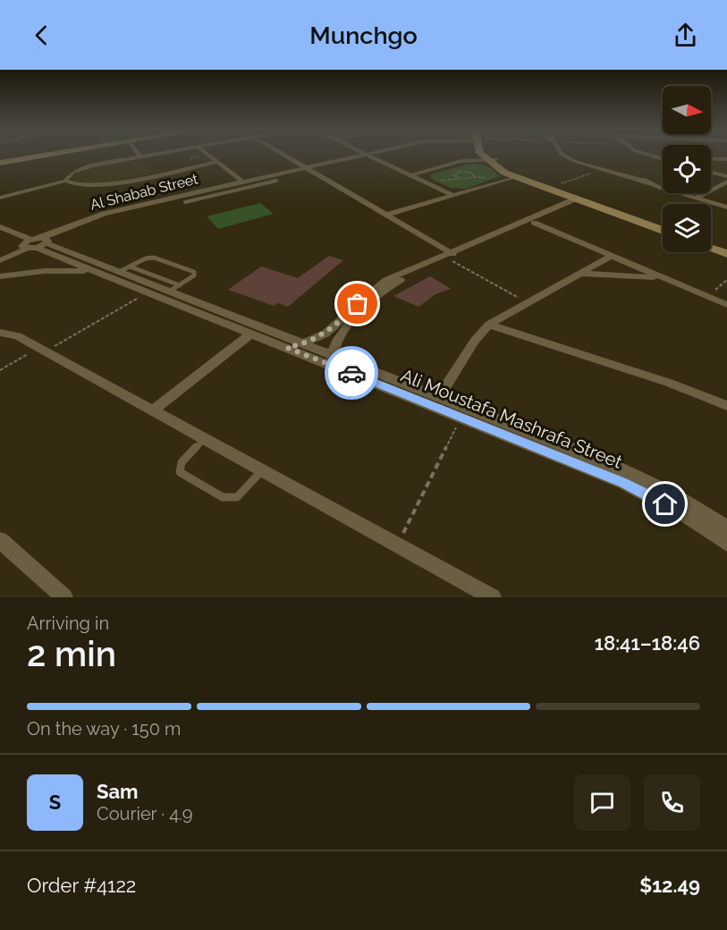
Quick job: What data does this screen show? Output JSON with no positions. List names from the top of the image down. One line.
{"streets":{"street":["Al Shabab Street","Ali Moustafa Mashrafa Street"]},"crossings":[["Al Shabab Street","Ali Moustafa Mashrafa Street"]],"north":"right","page":{"header":"Munchgo","heading":["2 min","Arriving in","18:41–18:46"],"panel":["Sam","Courier · 4.9","Order #4122","$12.49"],"bar":"On the way · 150 m","round":"S"}}
